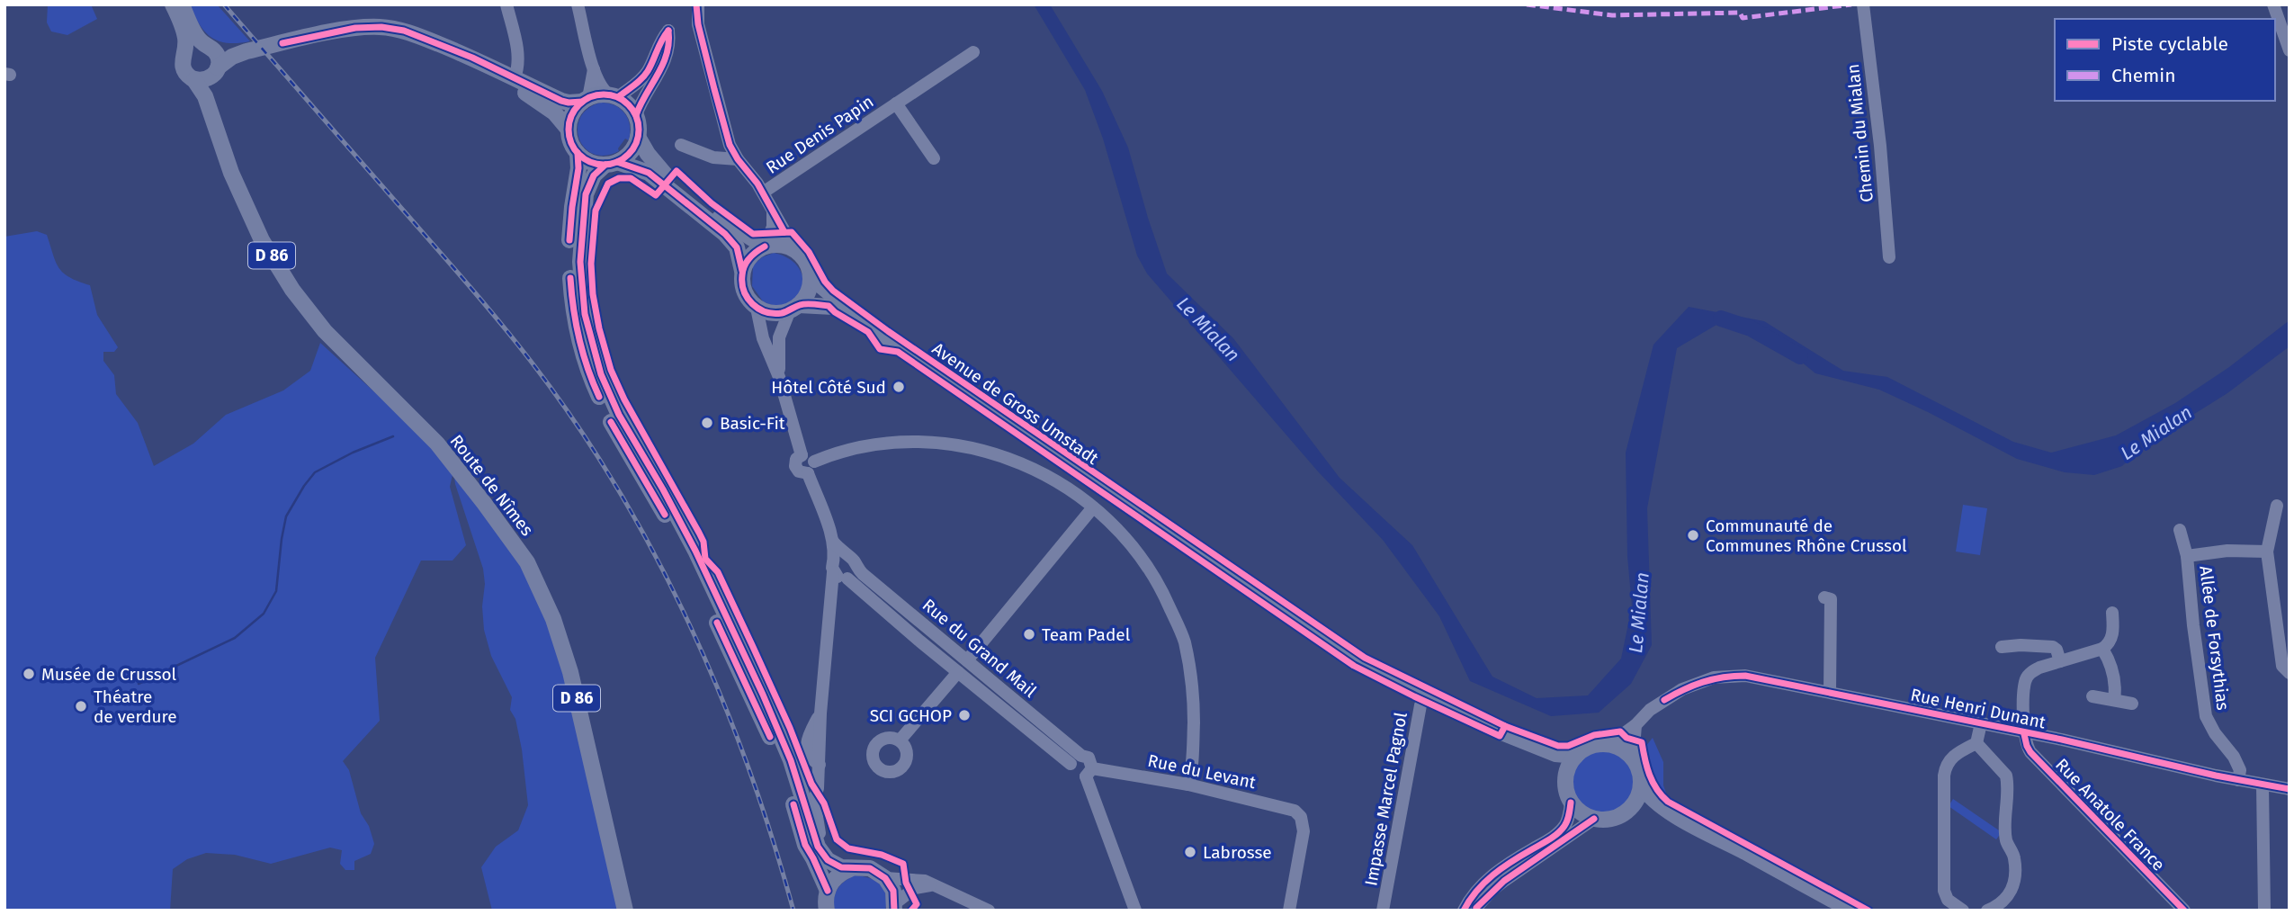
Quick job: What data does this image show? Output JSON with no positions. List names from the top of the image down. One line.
{"streets":{"main road":["D 86","Avenue de Gross Umstadt","Route de Nîmes"],"street":["Chemin du Mialan","Rue Denis Papin","Allée de Forsythias","Rue du Grand Mail","Rue Henri Dunant","Rue du Levant","Impasse Marcel Pagnol","Rue Anatole France"]},"crossings":[["Avenue de Gross Umstadt","Rue Henri Dunant"],["Avenue de Gross Umstadt","Impasse Marcel Pagnol"],["Allée de Forsythias","Rue Henri Dunant"],["Rue Henri Dunant","Rue Anatole France"]],"water":["Le Mialan"],"places":["Hôtel Côté Sud","Basic-Fit","Communauté de Communes Rhône Crussol","Team Padel","Musée de Crussol","Théatre de verdure","SCI GCHOP","Labrosse"],"legend":["Piste cyclable","Chemin"]}
